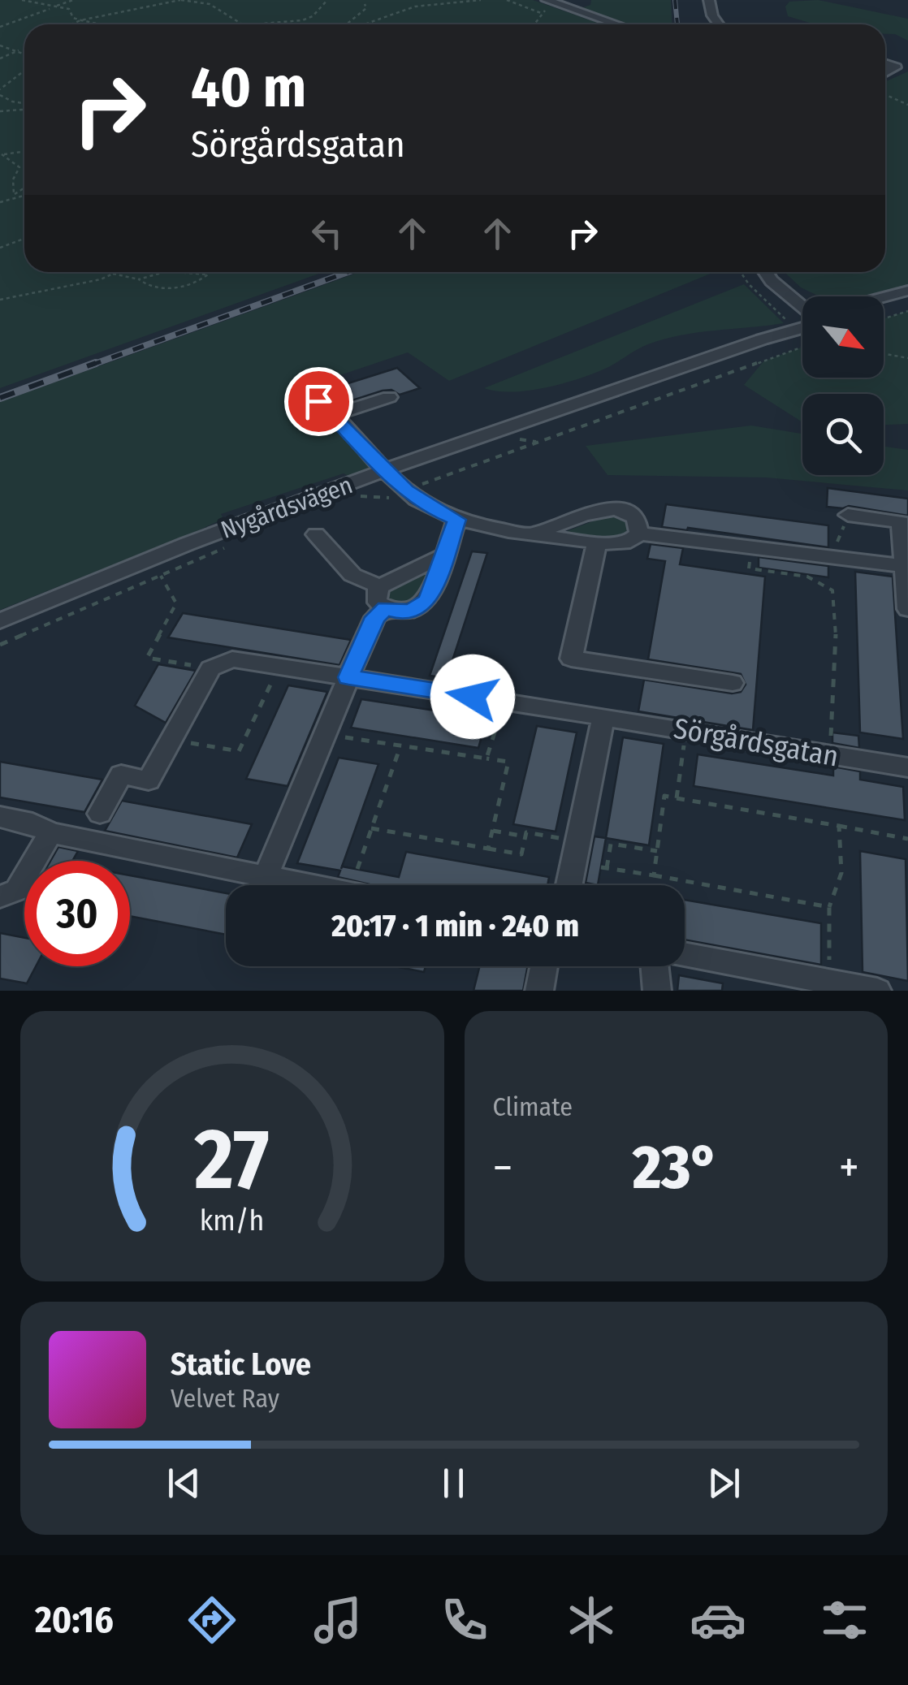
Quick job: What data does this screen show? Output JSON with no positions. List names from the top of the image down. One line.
{"streets":{"street":["Nygårdsvägen","Sörgårdsgatan"]},"north":"bottom right","page":{"turn":["40 m","Sörgårdsgatan"],"limit":"30","trip":"20:17 · 1 min · 240 m","tile":"Climate","heat":["−","23°","+"],"song":["Static Love","Velvet Ray"],"tabs":"20:16","gauge":["27","km/h"]}}
